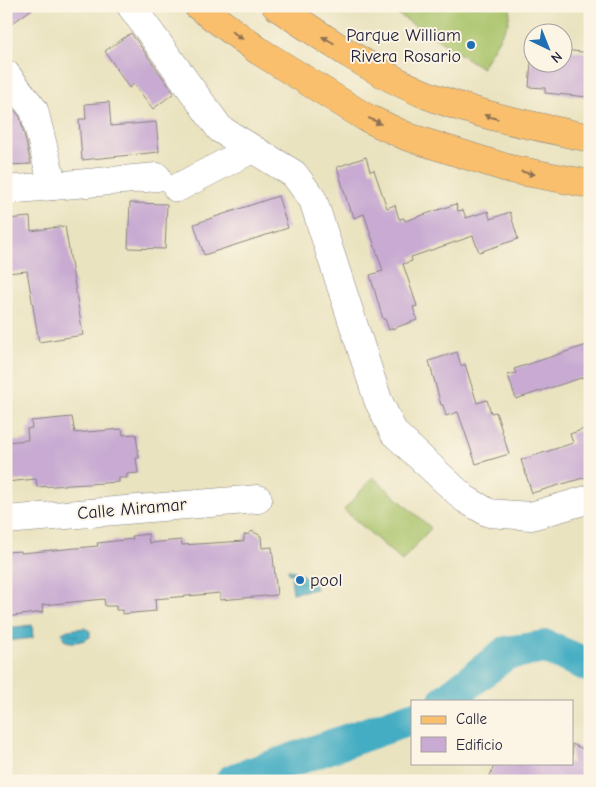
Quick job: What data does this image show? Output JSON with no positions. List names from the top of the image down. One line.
{"streets":{"street":["Calle Miramar"]},"places":["Parque William Rivera Rosario","pool"],"legend":["Calle","Edificio"],"north":"bottom right"}
